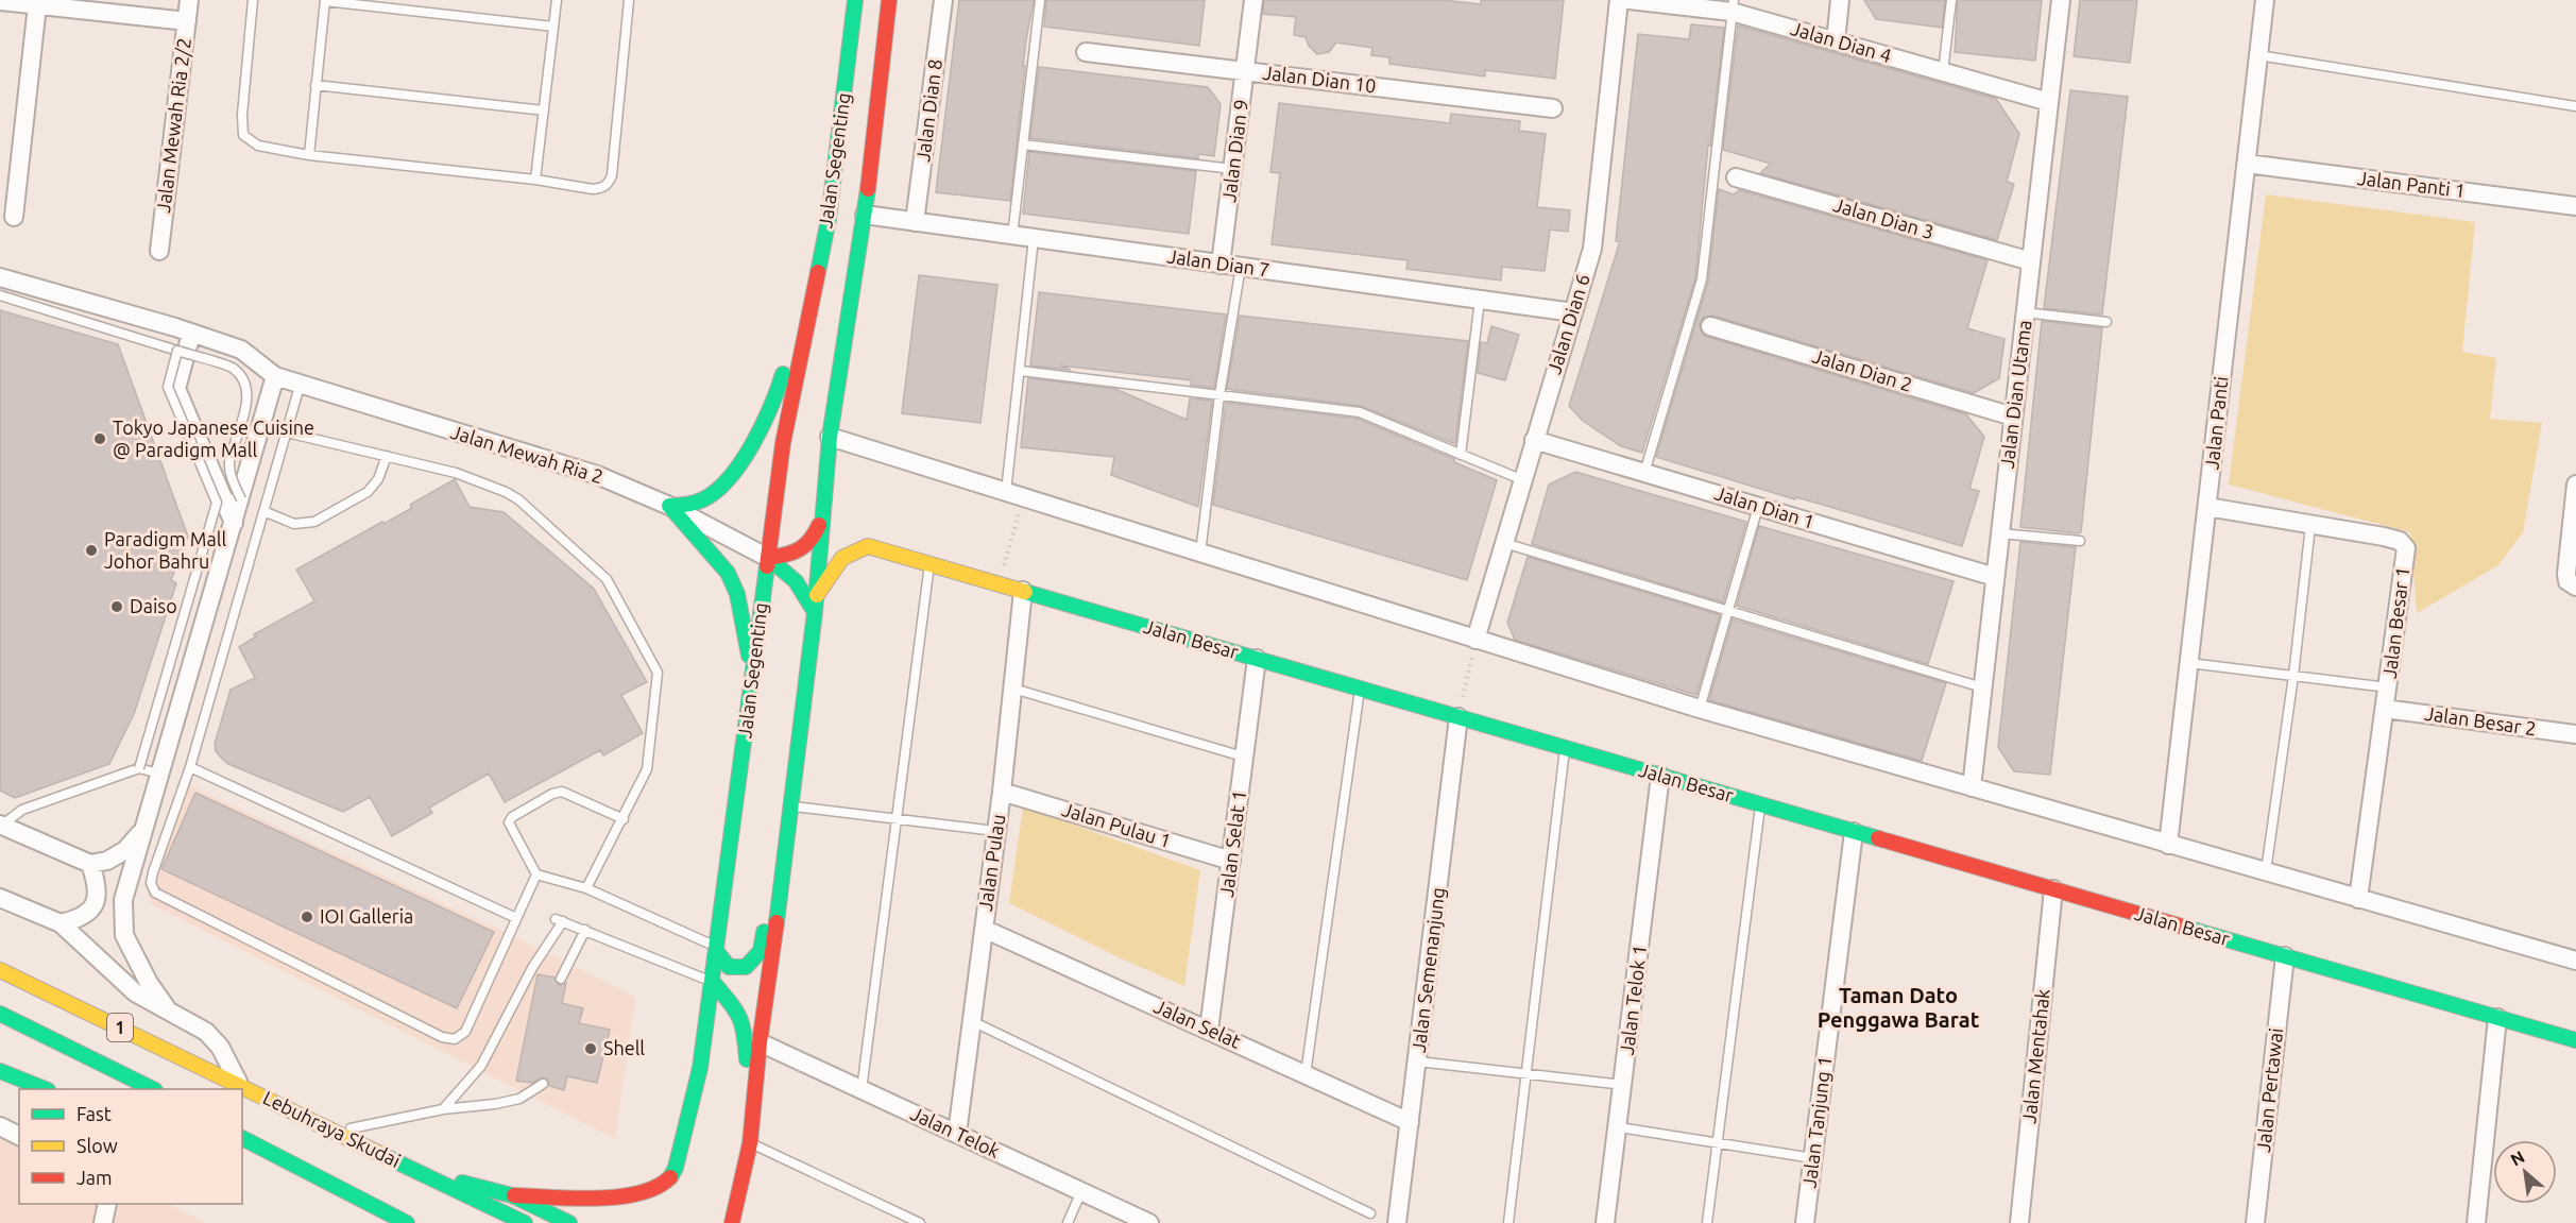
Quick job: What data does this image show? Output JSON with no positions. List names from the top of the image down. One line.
{"streets":{"main road":["Jalan Segenting","Jalan Besar","1","Lebuhraya Skudai"],"street":["Jalan Dian 4","Jalan Dian 10","Jalan Dian 8","Jalan Mewah Ria 2/2","Jalan Dian 9","Jalan Panti 1","Jalan Dian 3","Jalan Dian 7","Jalan Dian 6","Jalan Dian 2","Jalan Dian Utama","Jalan Panti","Jalan Mewah Ria 2","Jalan Dian 1","Jalan Besar 1","Jalan Besar 2","Jalan Pulau 1","Jalan Selat 1","Jalan Pulau","Jalan Semenanjung","Jalan Telok 1","Jalan Selat","Jalan Mentahak","Jalan Pertawai","Jalan Tanjung 1","Jalan Telok"]},"crossings":[["Jalan Dian 4","Jalan Dian Utama"],["Jalan Dian 10","Jalan Dian 9"],["Jalan Dian 8","Jalan Dian 7"],["Jalan Dian 9","Jalan Dian 7"],["Jalan Segenting","Jalan Dian 7"],["Jalan Segenting","Jalan Mewah Ria 2"],["Jalan Segenting","Jalan Besar"],["Jalan Segenting","Jalan Telok"],["Jalan Panti 1","Jalan Panti"],["Jalan Dian 3","Jalan Dian Utama"],["Jalan Dian 7","Jalan Dian 6"],["Jalan Dian 6","Jalan Dian 1"],["Jalan Dian 2","Jalan Dian Utama"],["Jalan Dian Utama","Jalan Dian 1"],["Jalan Panti","Jalan Besar 1"],["Jalan Besar 1","Jalan Besar 2"],["Jalan Besar","Jalan Selat 1"],["Jalan Besar","Jalan Pulau"],["Jalan Besar","Jalan Semenanjung"],["Jalan Besar","Jalan Telok 1"],["Jalan Besar","Jalan Mentahak"],["Jalan Besar","Jalan Pertawai"],["Jalan Besar","Jalan Tanjung 1"],["Jalan Pulau 1","Jalan Selat 1"],["Jalan Pulau 1","Jalan Pulau"],["Jalan Selat 1","Jalan Selat"],["Jalan Pulau","Jalan Selat"],["Jalan Pulau","Jalan Telok"],["Jalan Semenanjung","Jalan Selat"]],"districts":["Taman Dato Penggawa Barat"],"places":["Tokyo Japanese Cuisine @ Paradigm Mall","Paradigm Mall Johor Bahru","Daiso","IOI Galleria","Shell"],"legend":["Fast","Slow","Jam"],"north":"top left"}
